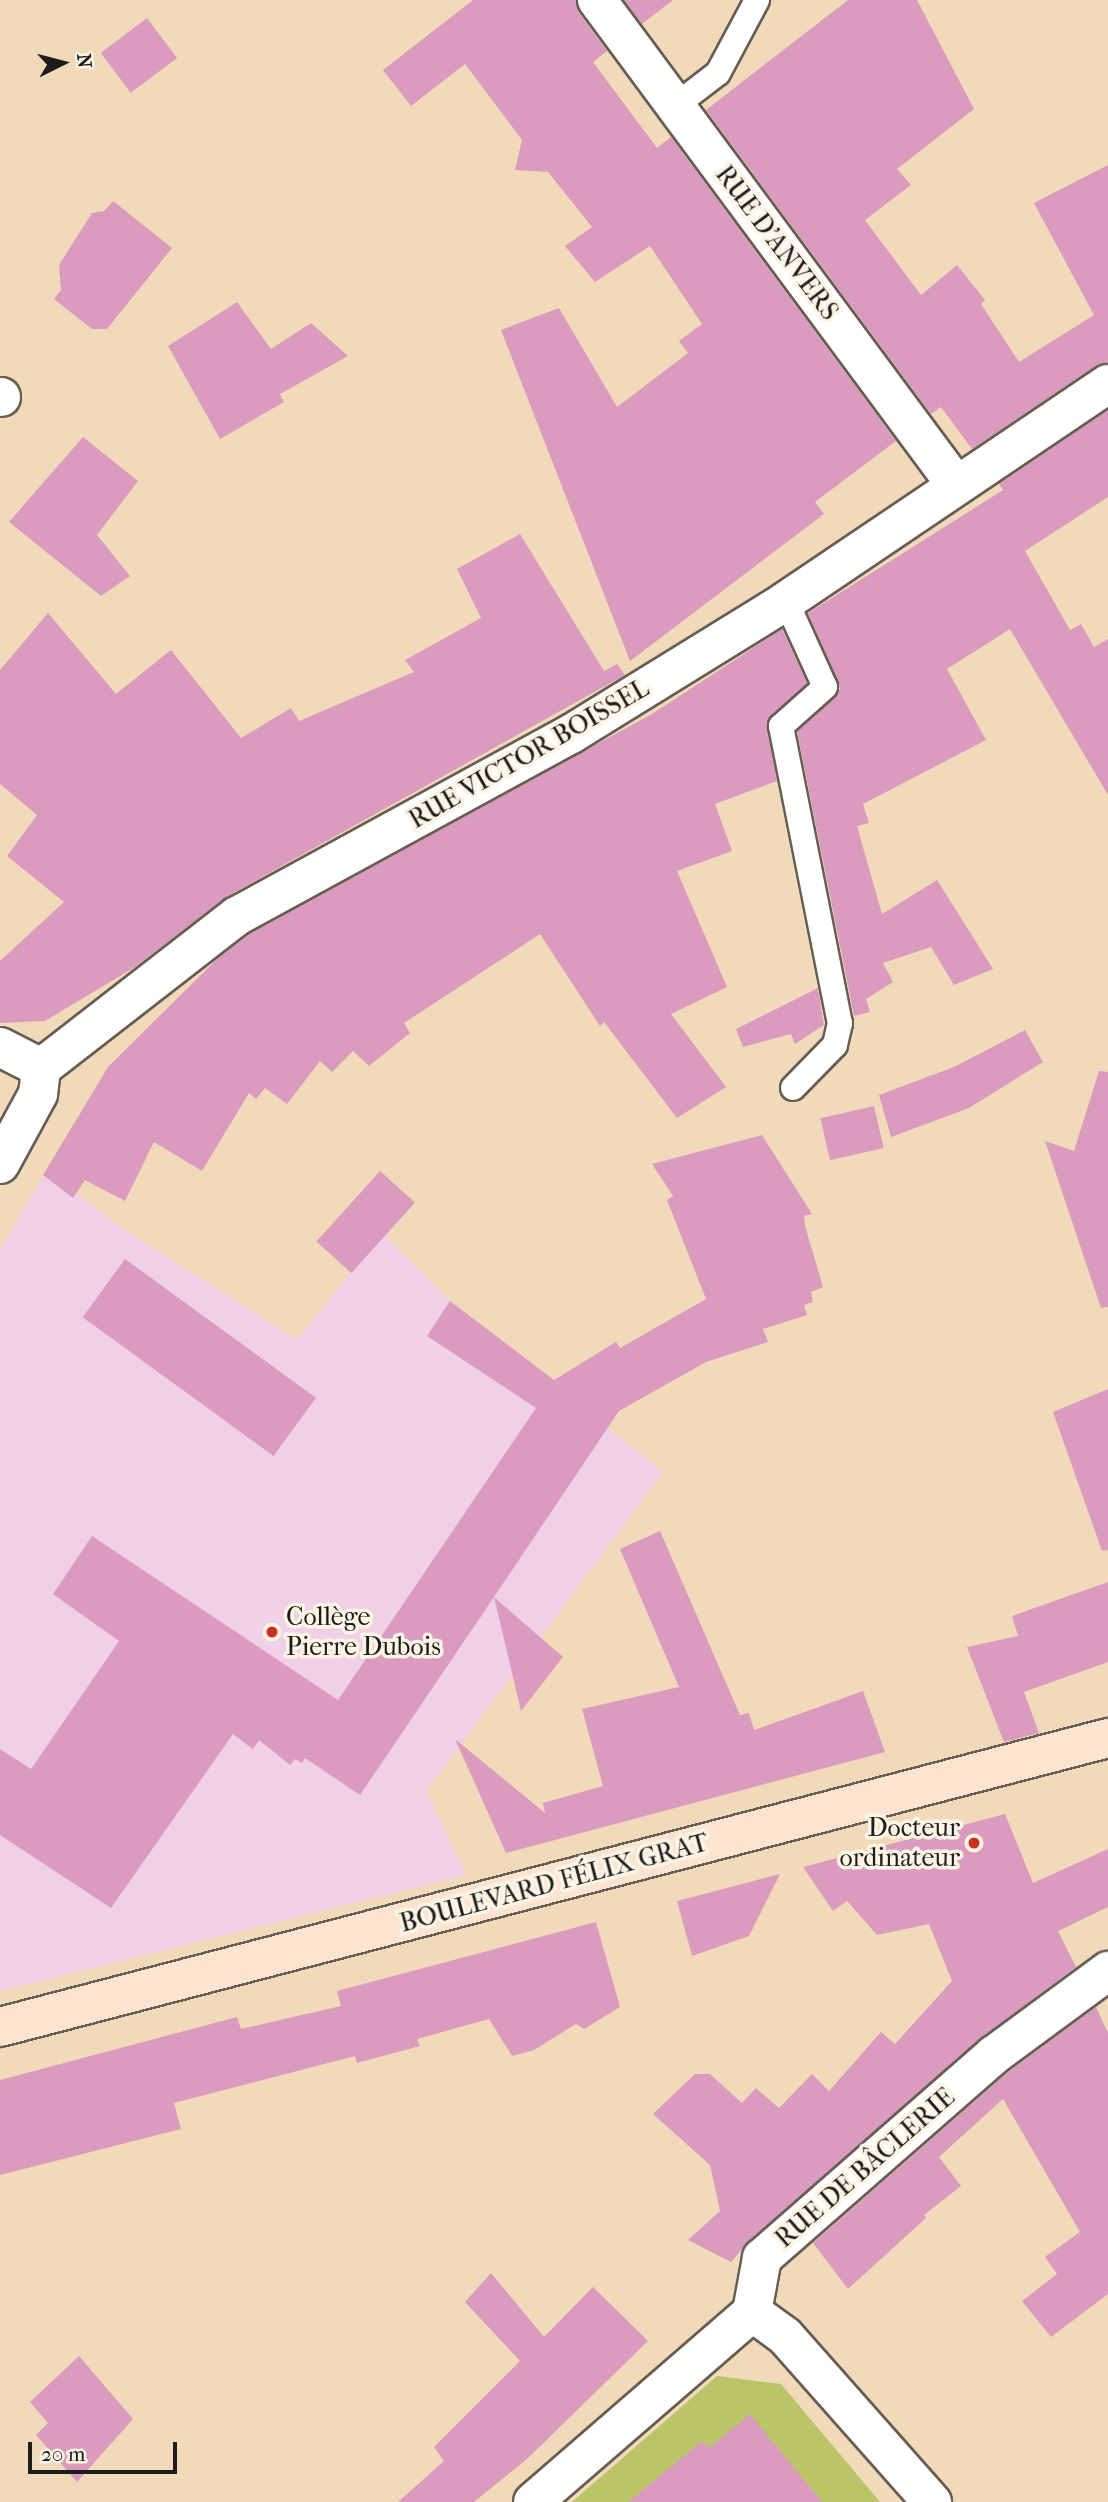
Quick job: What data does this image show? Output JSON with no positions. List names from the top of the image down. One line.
{"streets":{"main road":["BOULEVARD FÉLIX GRAT"],"street":["RUE D'ANVERS","RUE VICTOR BOISSEL","RUE DE BÂCLERIE"]},"crossings":[["RUE D'ANVERS","RUE VICTOR BOISSEL"]],"places":["Collège Pierre Dubois","Docteur ordinateur"],"scale_bar":"20 m","north":"right"}
